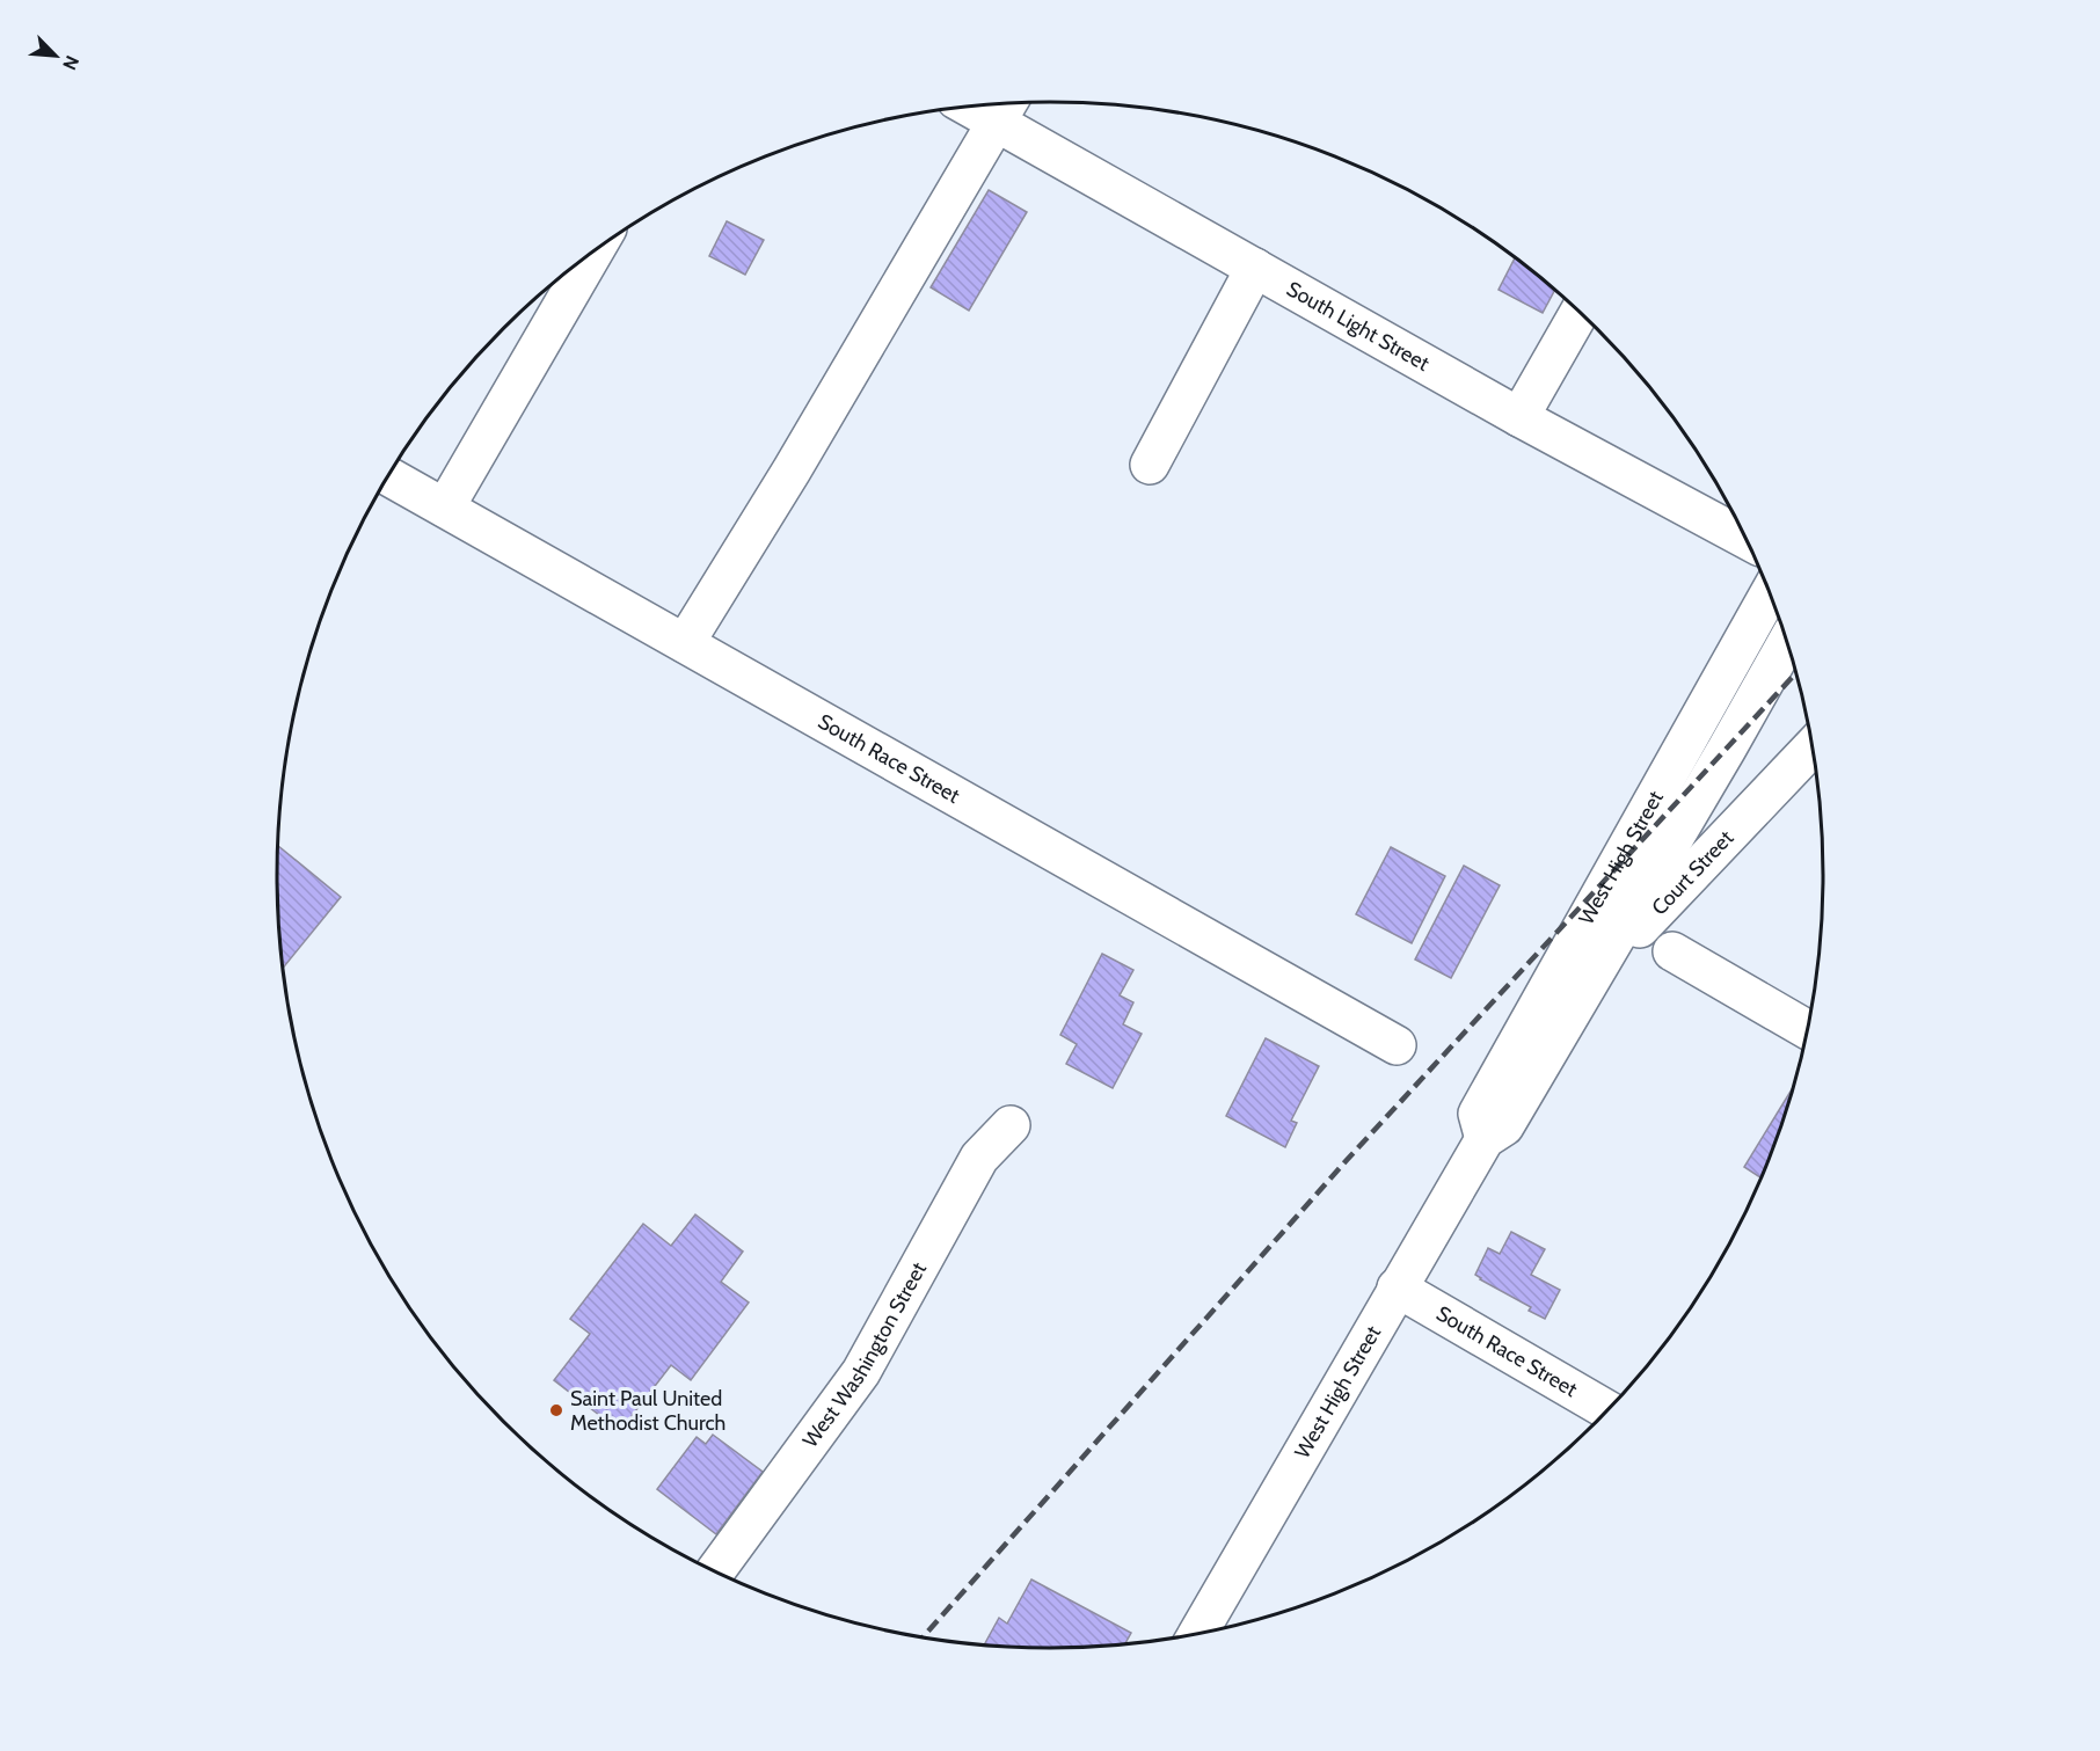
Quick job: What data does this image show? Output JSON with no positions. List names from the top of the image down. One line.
{"streets":{"street":["South Light Street","South Race Street","West High Street","Court Street","West Washington Street"]},"crossings":[["South Race Street","West High Street"],["West High Street","Court Street"]],"places":["Saint Paul United Methodist Church"],"north":"bottom right"}
